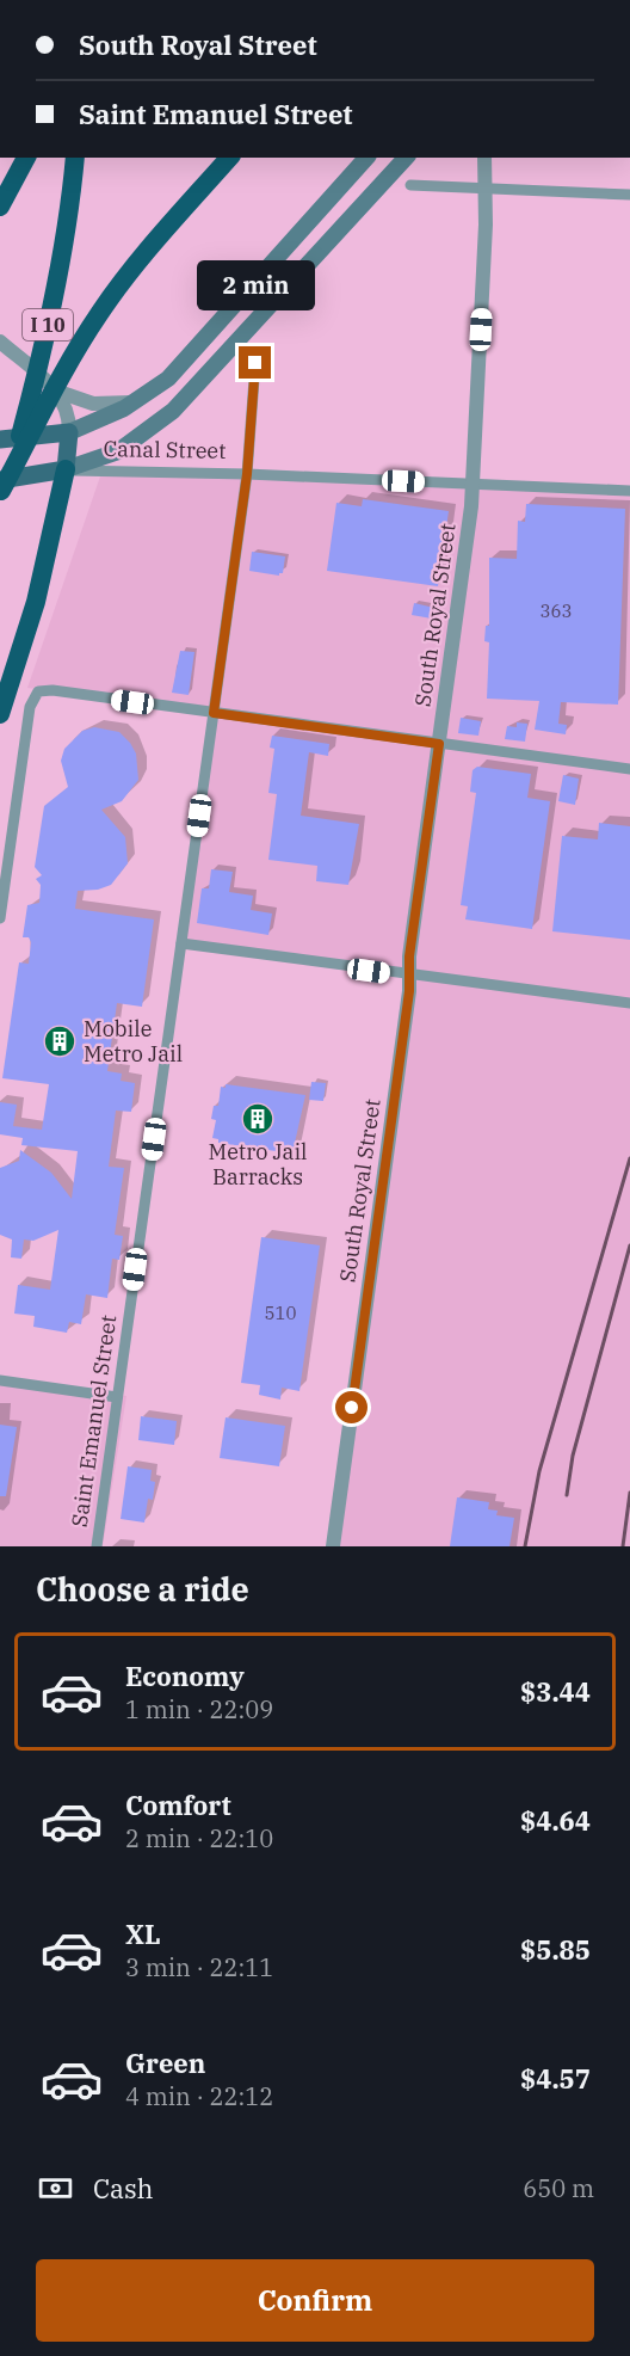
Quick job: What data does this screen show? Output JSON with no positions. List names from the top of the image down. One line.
{"streets":{"highway":["I 10"],"main road":["Canal Street"],"street":["South Royal Street","Saint Emanuel Street"]},"crossings":[["I 10","Canal Street"],["Canal Street","South Royal Street"],["Canal Street","Saint Emanuel Street"]],"places":{"building":["Mobile Metro Jail","Metro Jail Barracks"]},"house_numbers":["363","510"],"page":{"banner":["South Royal Street","Saint Emanuel Street"],"bubble":"2 min","heading":"Choose a ride","list":[{"name":"Economy","note":"1 min · 22:09","value":"$3.44"},{"name":"Comfort","note":"2 min · 22:10","value":"$4.64"},{"name":"XL","note":"3 min · 22:11","value":"$5.85"},{"name":"Green","note":"4 min · 22:12","value":"$4.57"}],"pay":["Cash","650 m"],"buttons":"Confirm"}}
